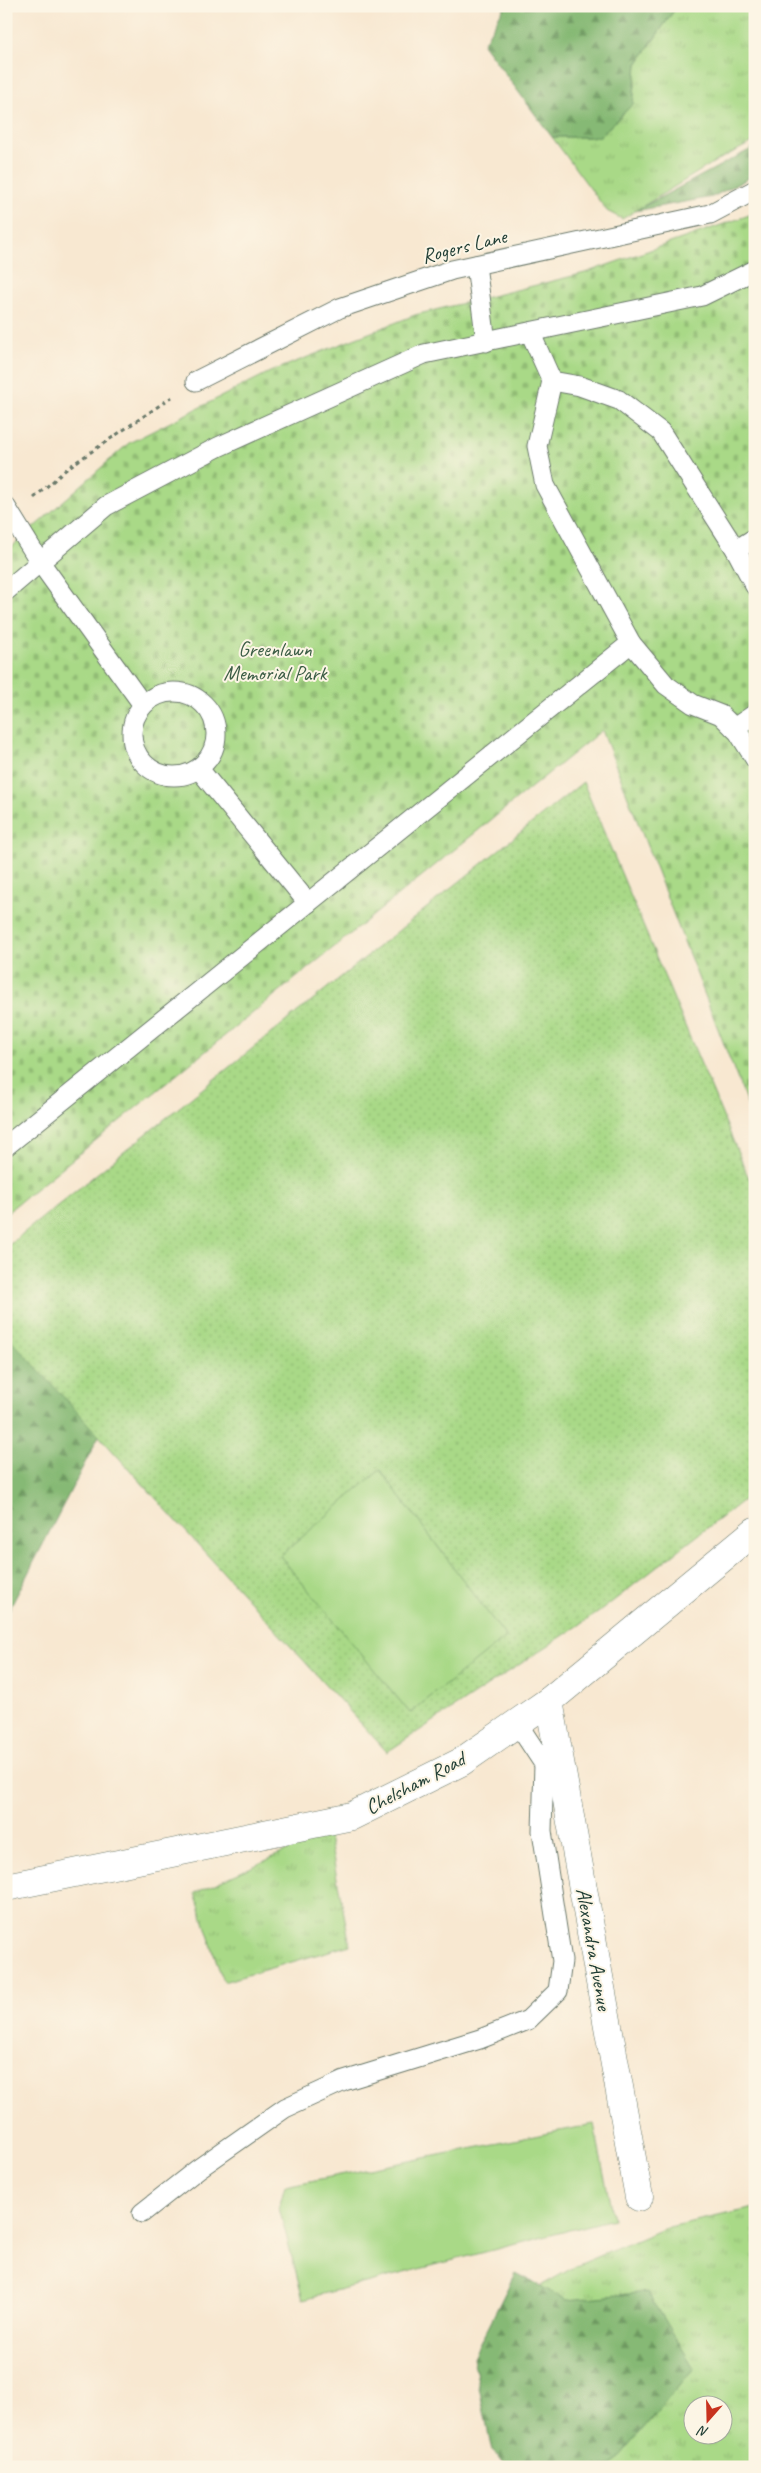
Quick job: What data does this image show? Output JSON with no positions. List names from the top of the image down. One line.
{"streets":{"street":["Chelsham Road","Alexandra Avenue"],"lane":["Rogers Lane"]},"crossings":[["Chelsham Road","Alexandra Avenue"]],"parks":["Greenlawn Memorial Park"],"north":"bottom"}
